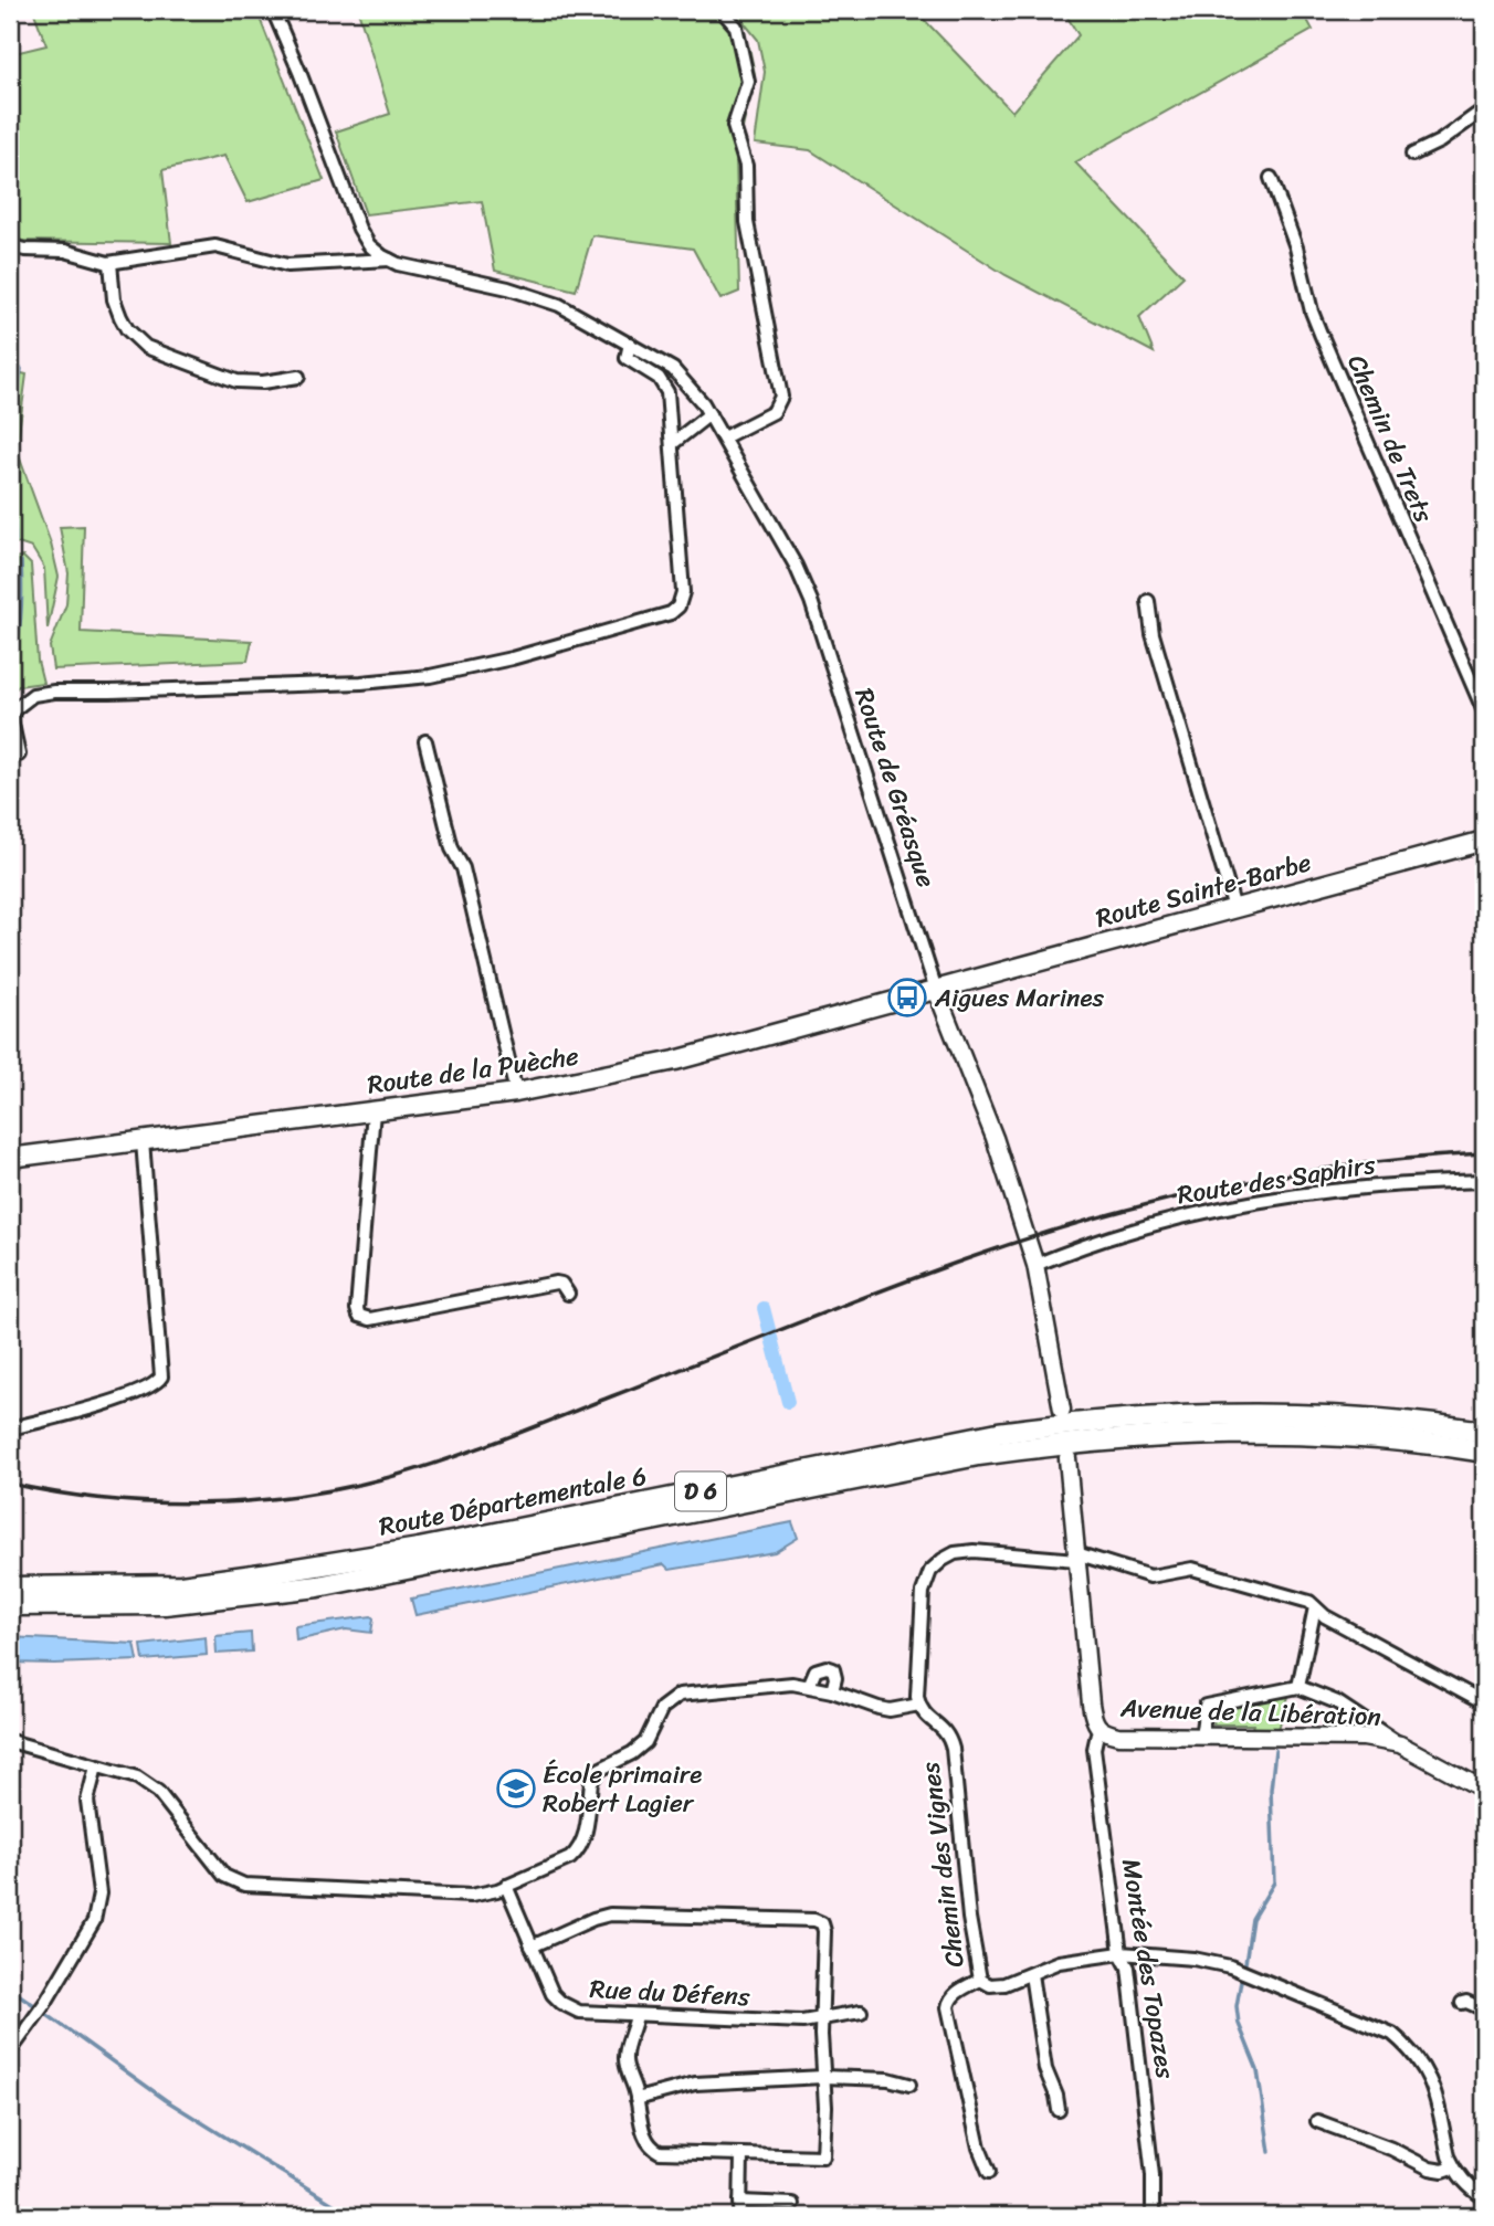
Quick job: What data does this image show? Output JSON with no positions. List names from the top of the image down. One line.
{"streets":{"highway":["D 6","Route Départementale 6"],"main road":["Route Sainte-Barbe","Route de la Puèche"],"street":["Chemin de Trets","Route de Gréasque","Route des Saphirs","Avenue de la Libération","Chemin des Vignes","Montée des Topazes","Rue du Défens"]},"crossings":[["Route de Gréasque","Route Sainte-Barbe"],["Route de Gréasque","Route de la Puèche"],["Route Sainte-Barbe","Route de la Puèche"],["D 6","Route Départementale 6"],["Avenue de la Libération","Montée des Topazes"],["Chemin des Vignes","Montée des Topazes"]],"places":{"bus stop":["Aigues Marines"],"school or university":["École primaire Robert Lagier"]}}
